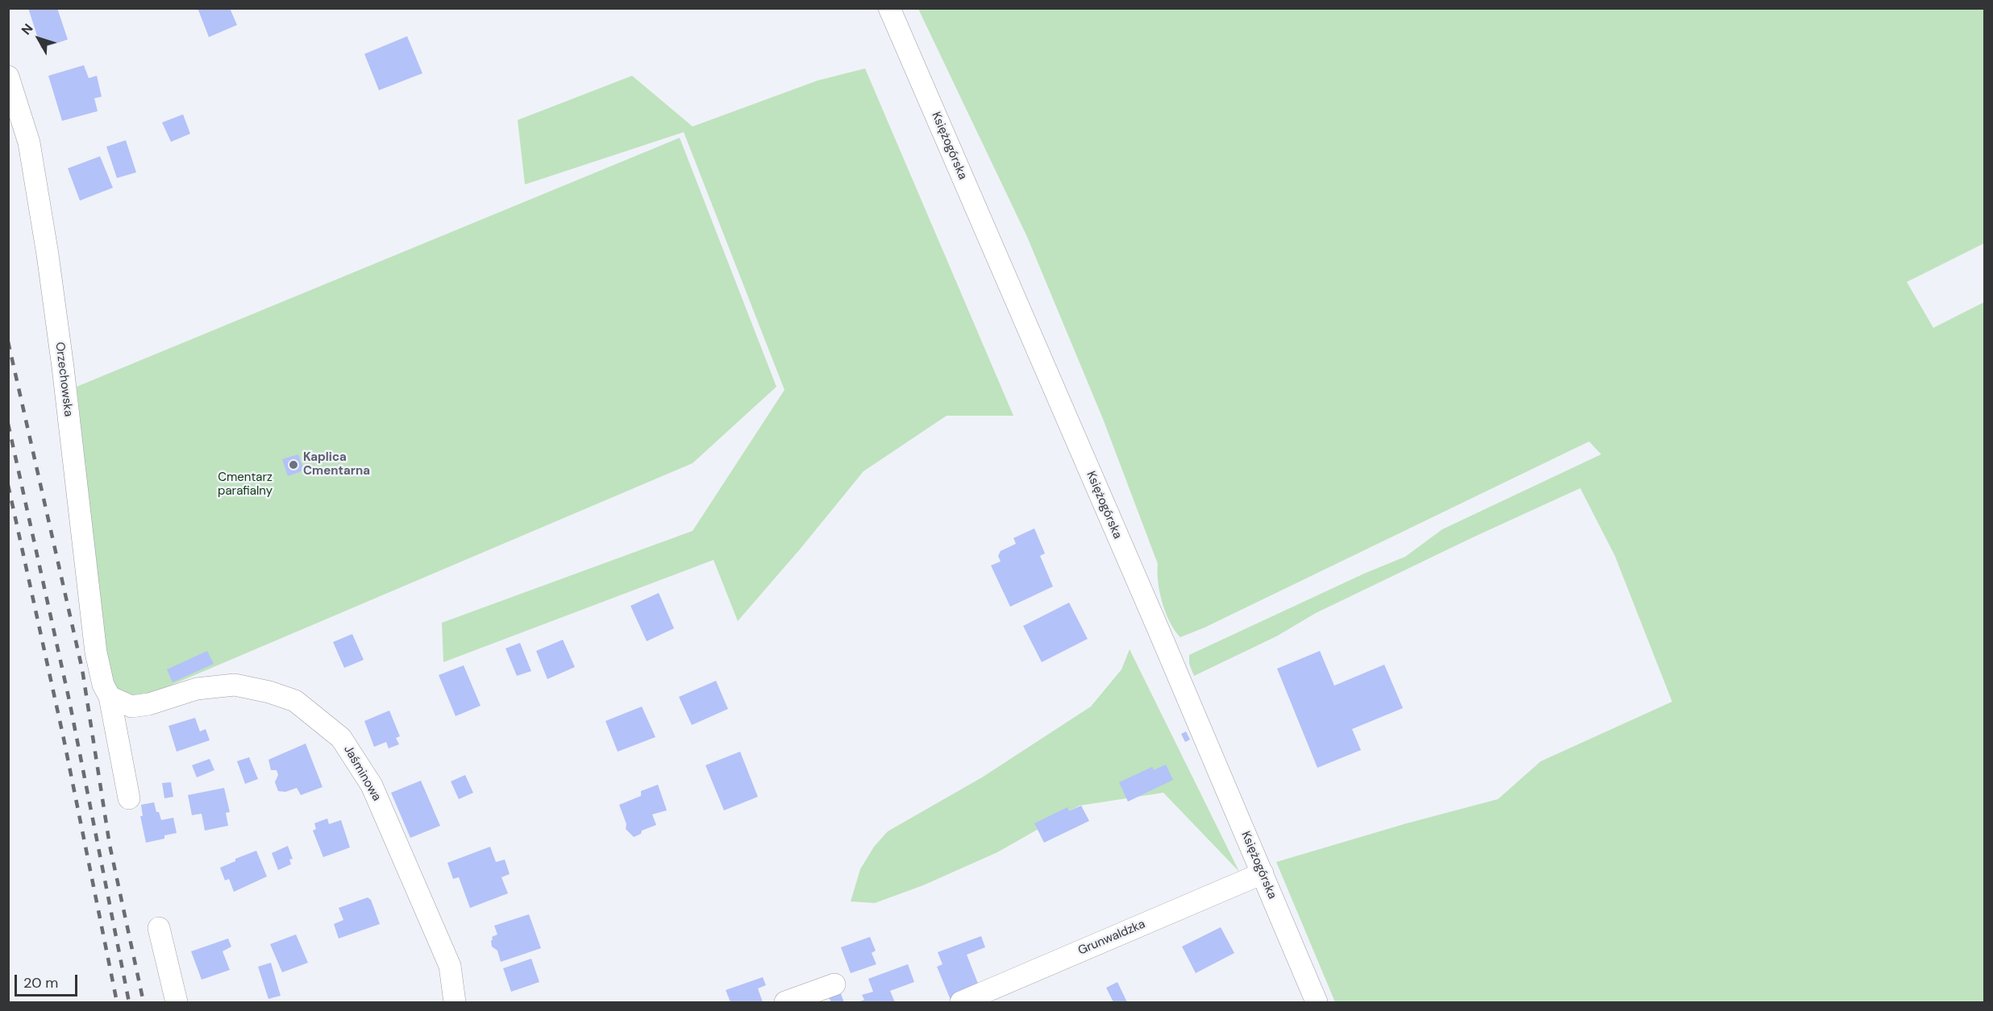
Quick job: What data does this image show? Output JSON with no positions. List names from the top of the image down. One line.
{"streets":{"street":["Księżogórska","Orzechowska","Jaśminowa","Grunwaldzka"]},"crossings":[["Księżogórska","Grunwaldzka"],["Orzechowska","Jaśminowa"]],"parks":["Cmentarz parafialny"],"places":["Kaplica Cmentarna"],"scale_bar":"20 m","north":"top left"}
